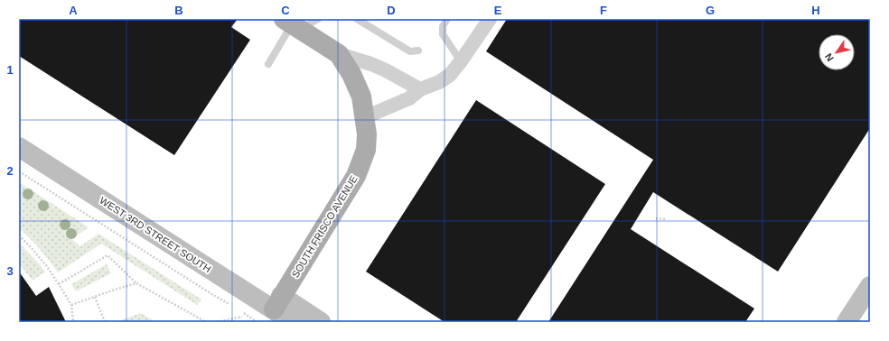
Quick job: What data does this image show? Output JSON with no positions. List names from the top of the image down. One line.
{"streets":{"main road":["SOUTH FRISCO AVENUE","WEST 3RD STREET SOUTH"]},"crossings":[["SOUTH FRISCO AVENUE","WEST 3RD STREET SOUTH"]],"north":"bottom left","grid":{"columns":["A","B","C","D","E","F","G","H"],"rows":["1","2","3"]}}
